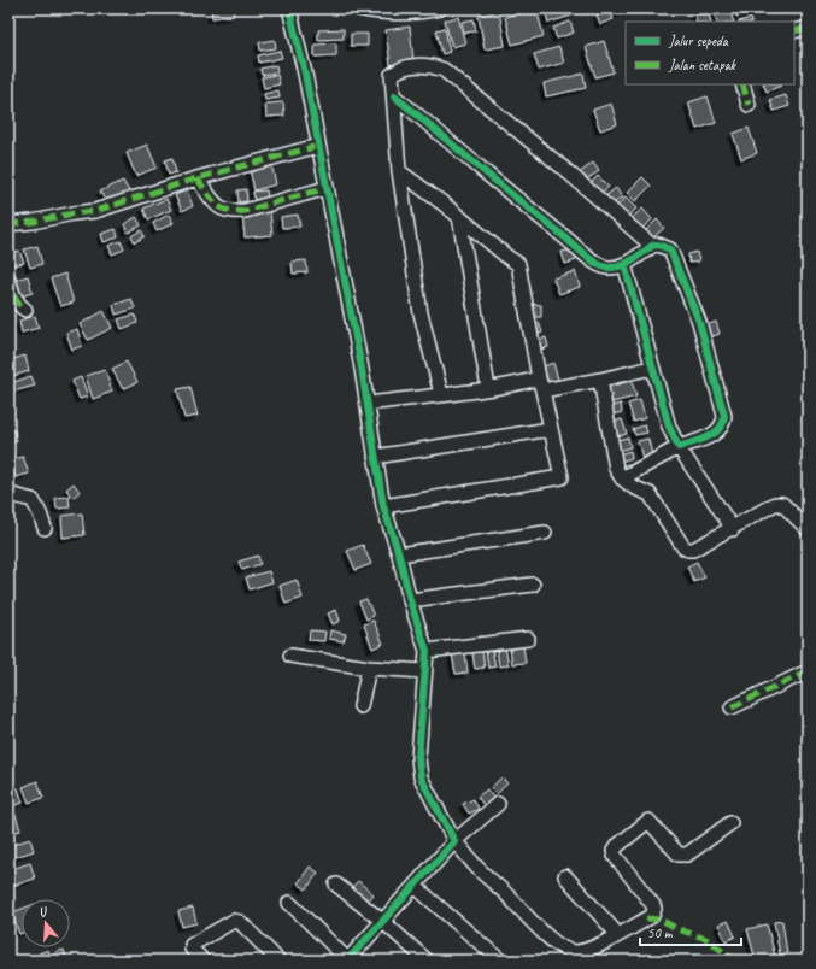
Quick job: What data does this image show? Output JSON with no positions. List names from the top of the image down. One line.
{"legend":["Jalur sepeda","Jalan setapak"],"scale_bar":"50 m","north":"top"}
